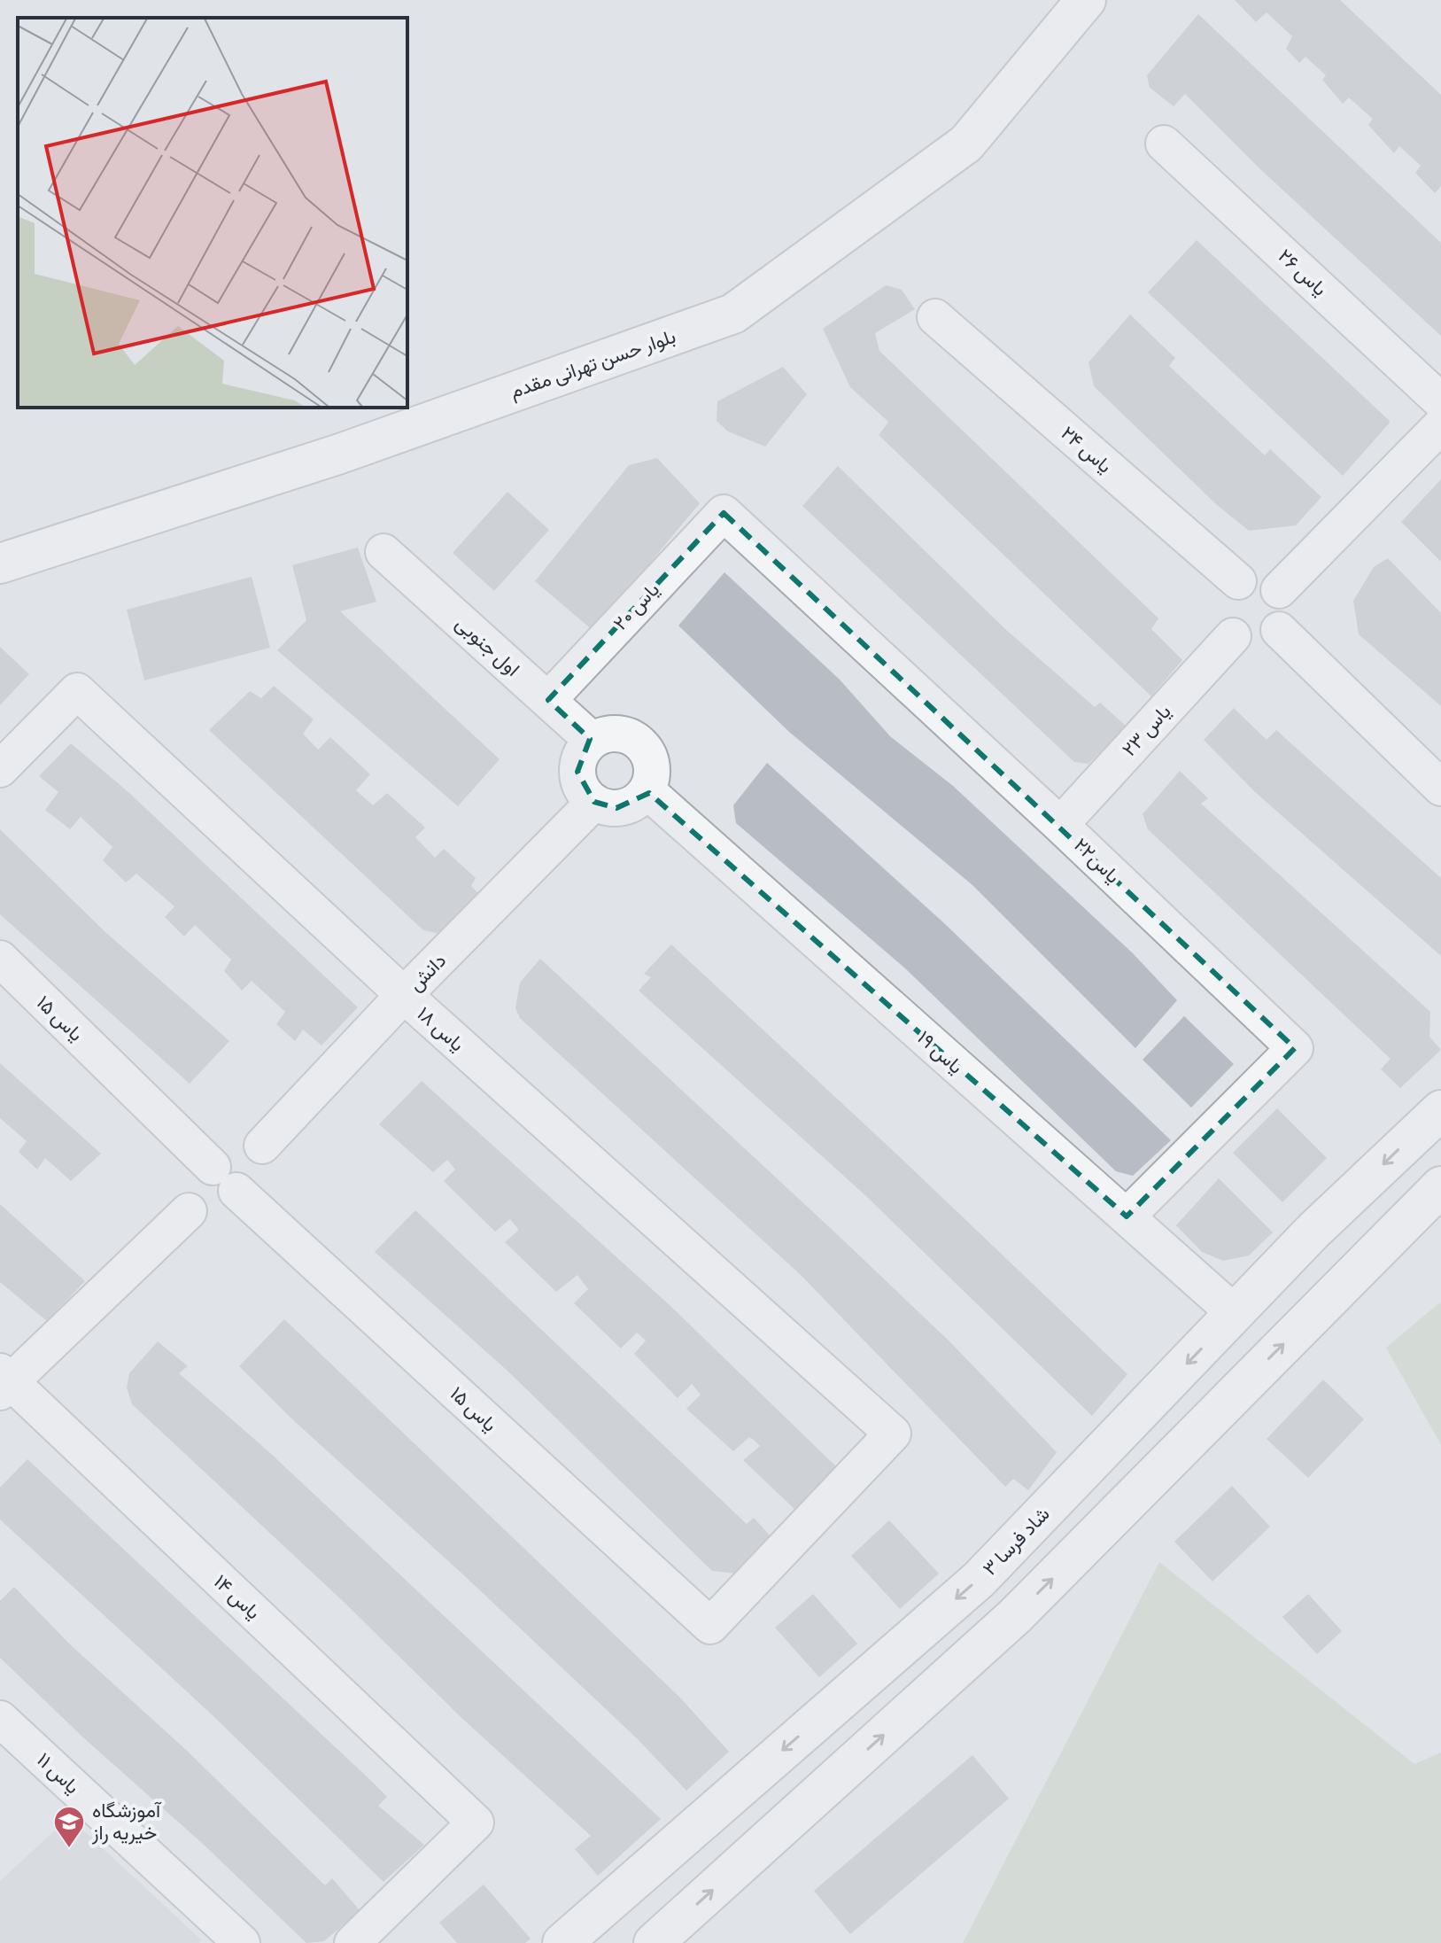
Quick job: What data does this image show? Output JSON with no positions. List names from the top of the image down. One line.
{"streets":{"street":["یاس ۲۶","بلوار حسن تهرانی مقدم","یاس ۲۴","یاس ۲۰","اول جنوبی","یاس ۲۳","یاس۲۲","دانش","یاس ۱۵","یاس ۱۸","یاس ۱۹","شاد فرسا ۳","یاس ۱۴","یاس ۱۱"]},"crossings":[["یاس ۲۴","یاس ۲۳"],["یاس ۲۰","اول جنوبی"],["یاس ۲۰","یاس۲۲"],["اول جنوبی","دانش"],["اول جنوبی","یاس ۱۹"],["یاس ۲۳","یاس۲۲"],["یاس۲۲","یاس ۱۹"],["دانش","یاس ۱۵"],["دانش","یاس ۱۸"],["دانش","یاس ۱۹"],["یاس ۱۵","یاس ۱۸"],["یاس ۱۹","شاد فرسا ۳"]],"places":{"school or university":["آموزشگاه خیریه راز"]}}
